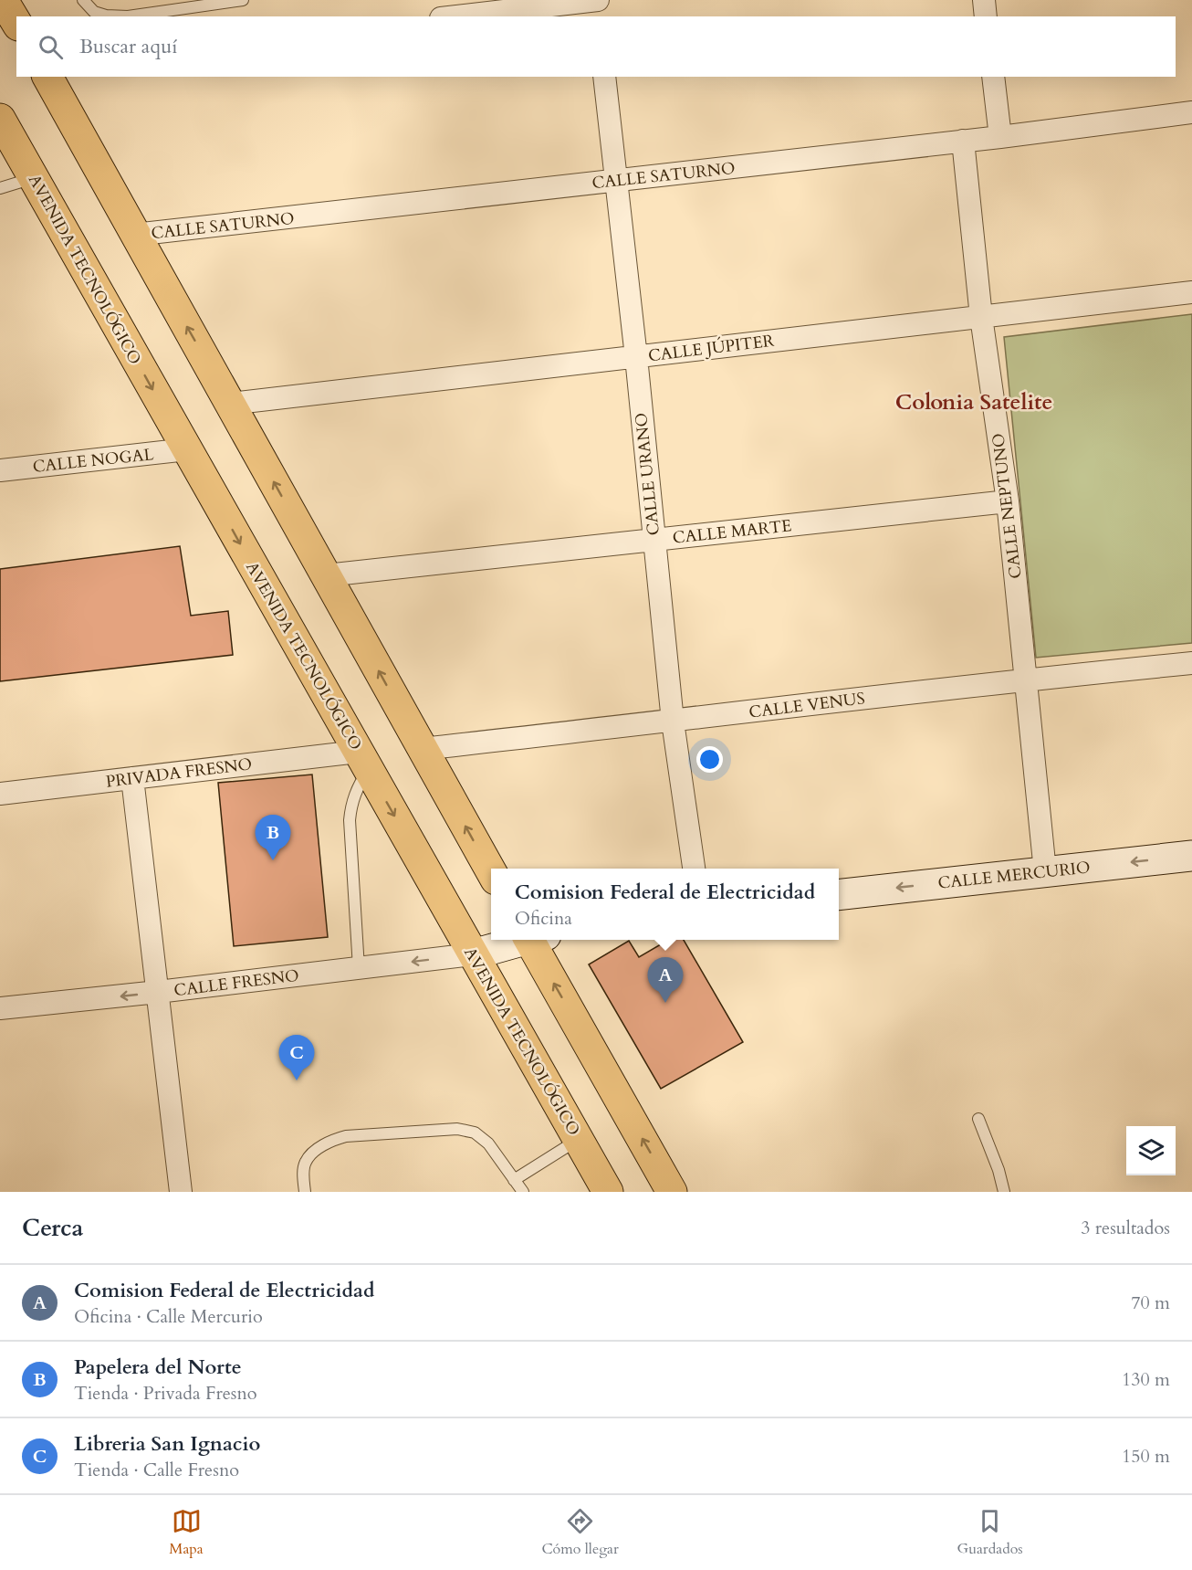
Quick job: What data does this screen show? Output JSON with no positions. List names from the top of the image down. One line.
{"streets":{"main road":["AVENIDA TECNOLÓGICO","CALLE MERCURIO"],"street":["CALLE SATURNO","CALLE JÚPITER","CALLE NOGAL","CALLE URANO","CALLE NEPTUNO","CALLE MARTE","CALLE VENUS","PRIVADA FRESNO","CALLE FRESNO"]},"crossings":[["CALLE SATURNO","CALLE URANO"],["CALLE SATURNO","CALLE NEPTUNO"],["AVENIDA TECNOLÓGICO","CALLE NOGAL"],["AVENIDA TECNOLÓGICO","PRIVADA FRESNO"],["AVENIDA TECNOLÓGICO","CALLE FRESNO"],["CALLE JÚPITER","CALLE URANO"],["CALLE JÚPITER","CALLE NEPTUNO"],["CALLE URANO","CALLE MARTE"],["CALLE URANO","CALLE VENUS"],["CALLE NEPTUNO","CALLE MARTE"],["CALLE NEPTUNO","CALLE VENUS"],["CALLE NEPTUNO","CALLE MERCURIO"]],"one_way":["CALLE MERCURIO","CALLE FRESNO"],"districts":["Colonia Satelite"],"page":{"search":"Buscar aquí","pins":["B","A","C"],"popup":["Comision Federal de Electricidad","Oficina"],"heading":["Cerca","3 resultados"],"list":[{"mark":"A","name":"Comision Federal de Electricidad","note":"Oficina · Calle Mercurio","value":"70 m"},{"mark":"B","name":"Papelera del Norte","note":"Tienda · Privada Fresno","value":"130 m"},{"mark":"C","name":"Libreria San Ignacio","note":"Tienda · Calle Fresno","value":"150 m"}],"nav":["Mapa","Cómo llegar","Guardados"]}}
